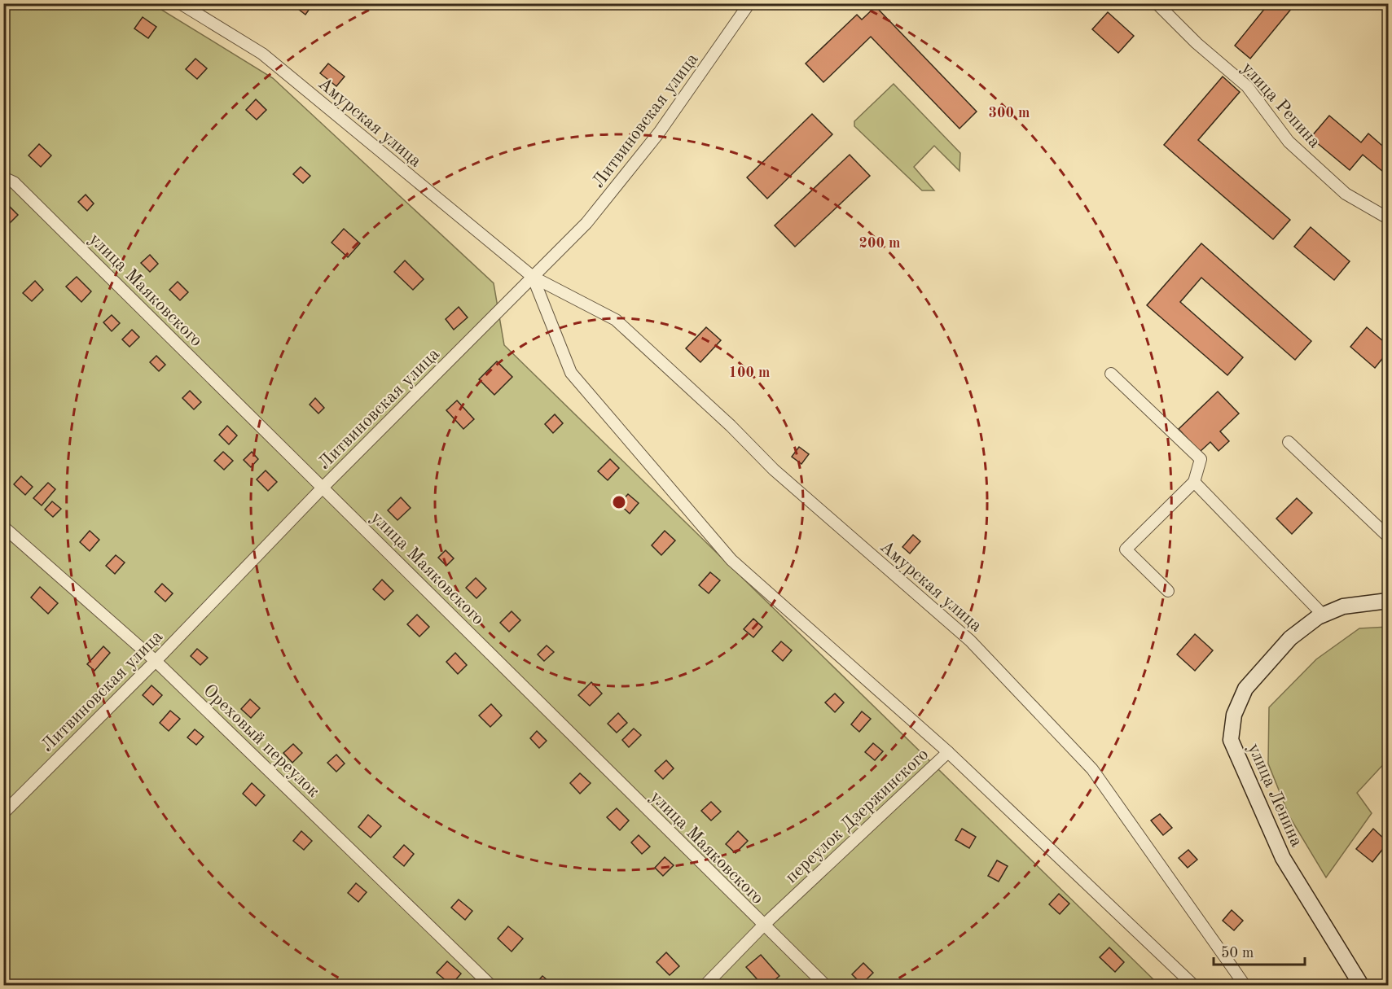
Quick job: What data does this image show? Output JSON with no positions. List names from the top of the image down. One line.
{"streets":{"main road":["улица Ленина"],"street":["улица Репина","Литвиновская улица","Амурская улица","улица Маяковского","Ореховый переулок","переулок Дзержинского"]},"crossings":[["Литвиновская улица","Амурская улица"],["Литвиновская улица","улица Маяковского"],["Литвиновская улица","Ореховый переулок"],["Амурская улица","переулок Дзержинского"],["улица Маяковского","переулок Дзержинского"]],"scale_bar":"50 m","rings":["300 m","200 m","100 m"]}
